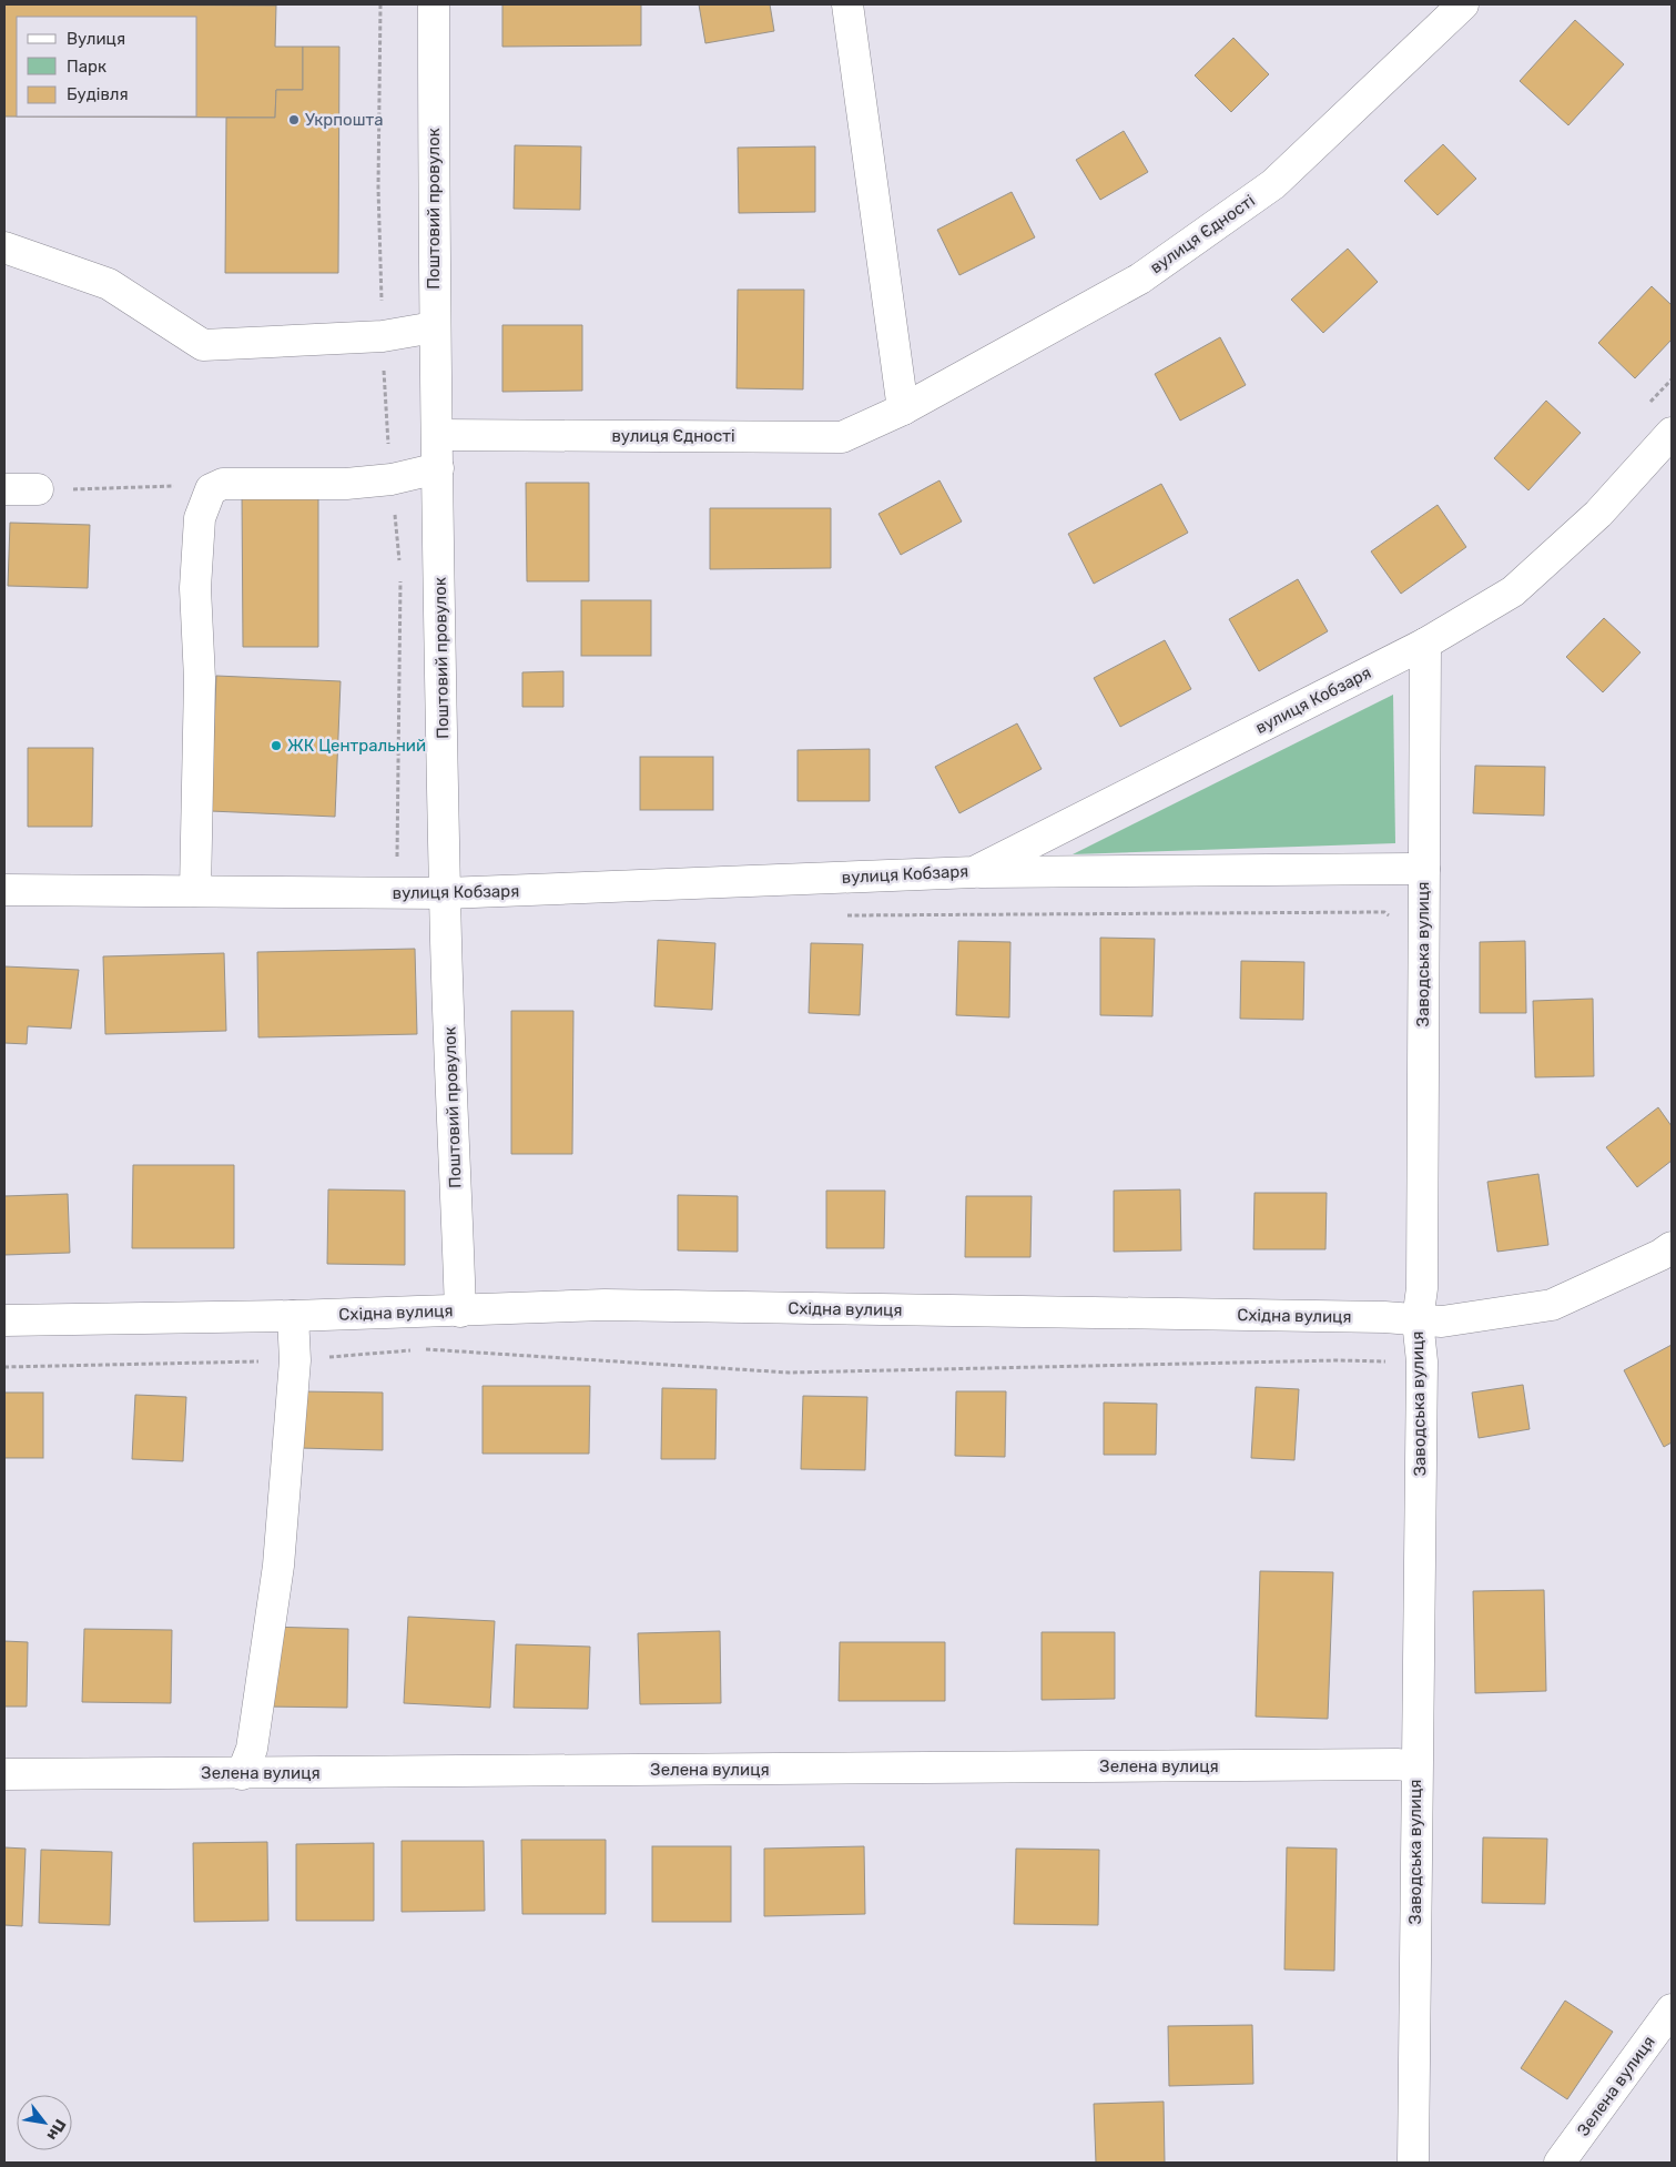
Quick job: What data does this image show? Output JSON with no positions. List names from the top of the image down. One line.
{"streets":{"street":["Поштовий провулок","вулиця Єдності","вулиця Кобзаря","Заводська вулиця","Східна вулиця","Зелена вулиця"]},"crossings":[["Поштовий провулок","вулиця Єдності"],["Поштовий провулок","вулиця Кобзаря"],["Поштовий провулок","Східна вулиця"],["вулиця Кобзаря","Заводська вулиця"],["Заводська вулиця","Східна вулиця"],["Заводська вулиця","Зелена вулиця"]],"places":["Укрпошта","ЖК Центральний"],"legend":["Вулиця","Парк","Будівля"],"north":"bottom right"}
